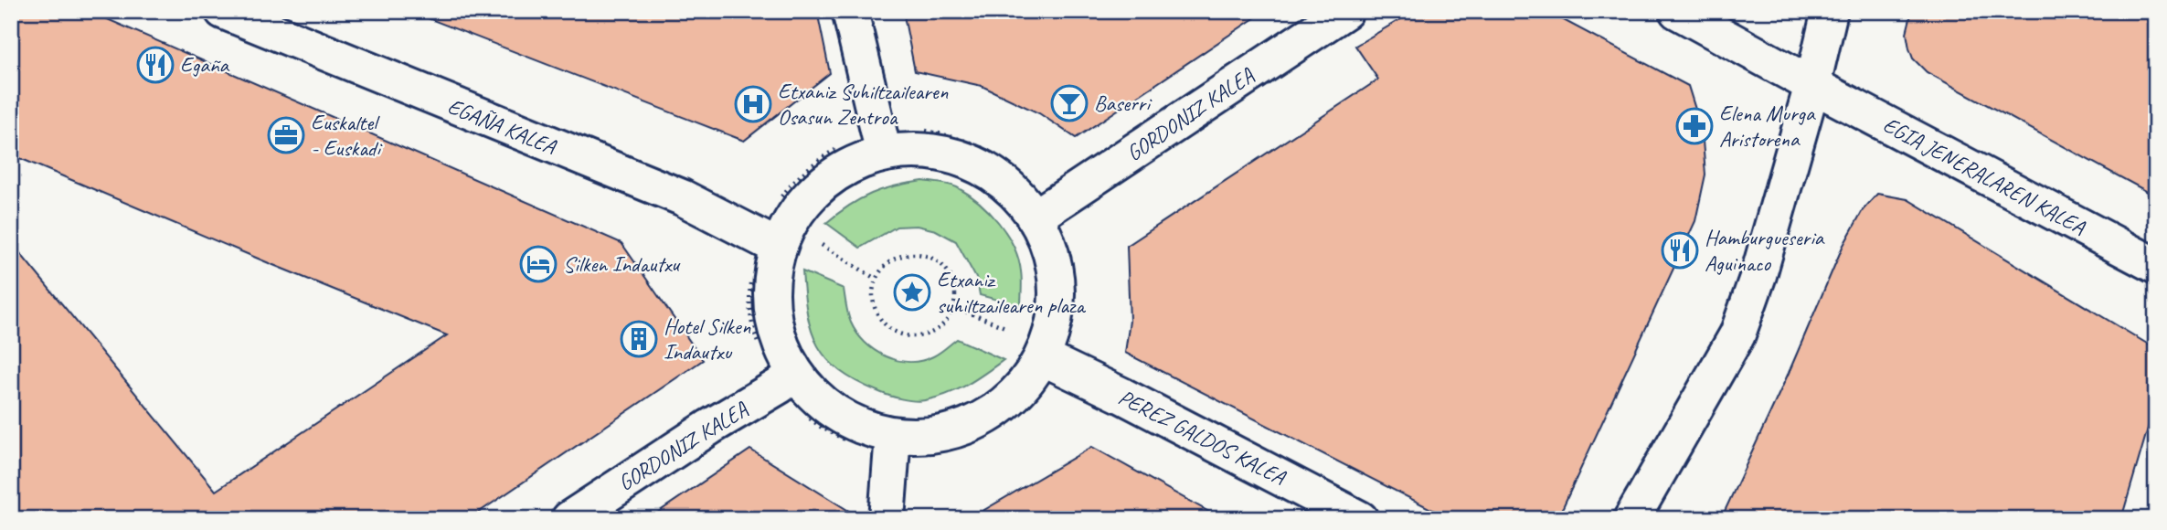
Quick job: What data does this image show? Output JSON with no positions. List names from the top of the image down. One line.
{"streets":{"street":["GORDONIZ KALEA","EGAÑA KALEA","EGIA JENERALAREN KALEA","PEREZ GALDOS KALEA"]},"places":{"restaurant":["Egaña","Hamburgueseria Aguinaco"],"bar":["Baserri"],"hospital":["Etxaniz Suhiltzailearen Osasun Zentroa"],"pharmacy":["Elena Murga Aristorena"],"office":["Euskaltel - Euskadi"],"hotel":["Silken Indautxu"],"place":["Etxaniz suhiltzailearen plaza"],"building":["Hotel Silken Indautxu"]}}
